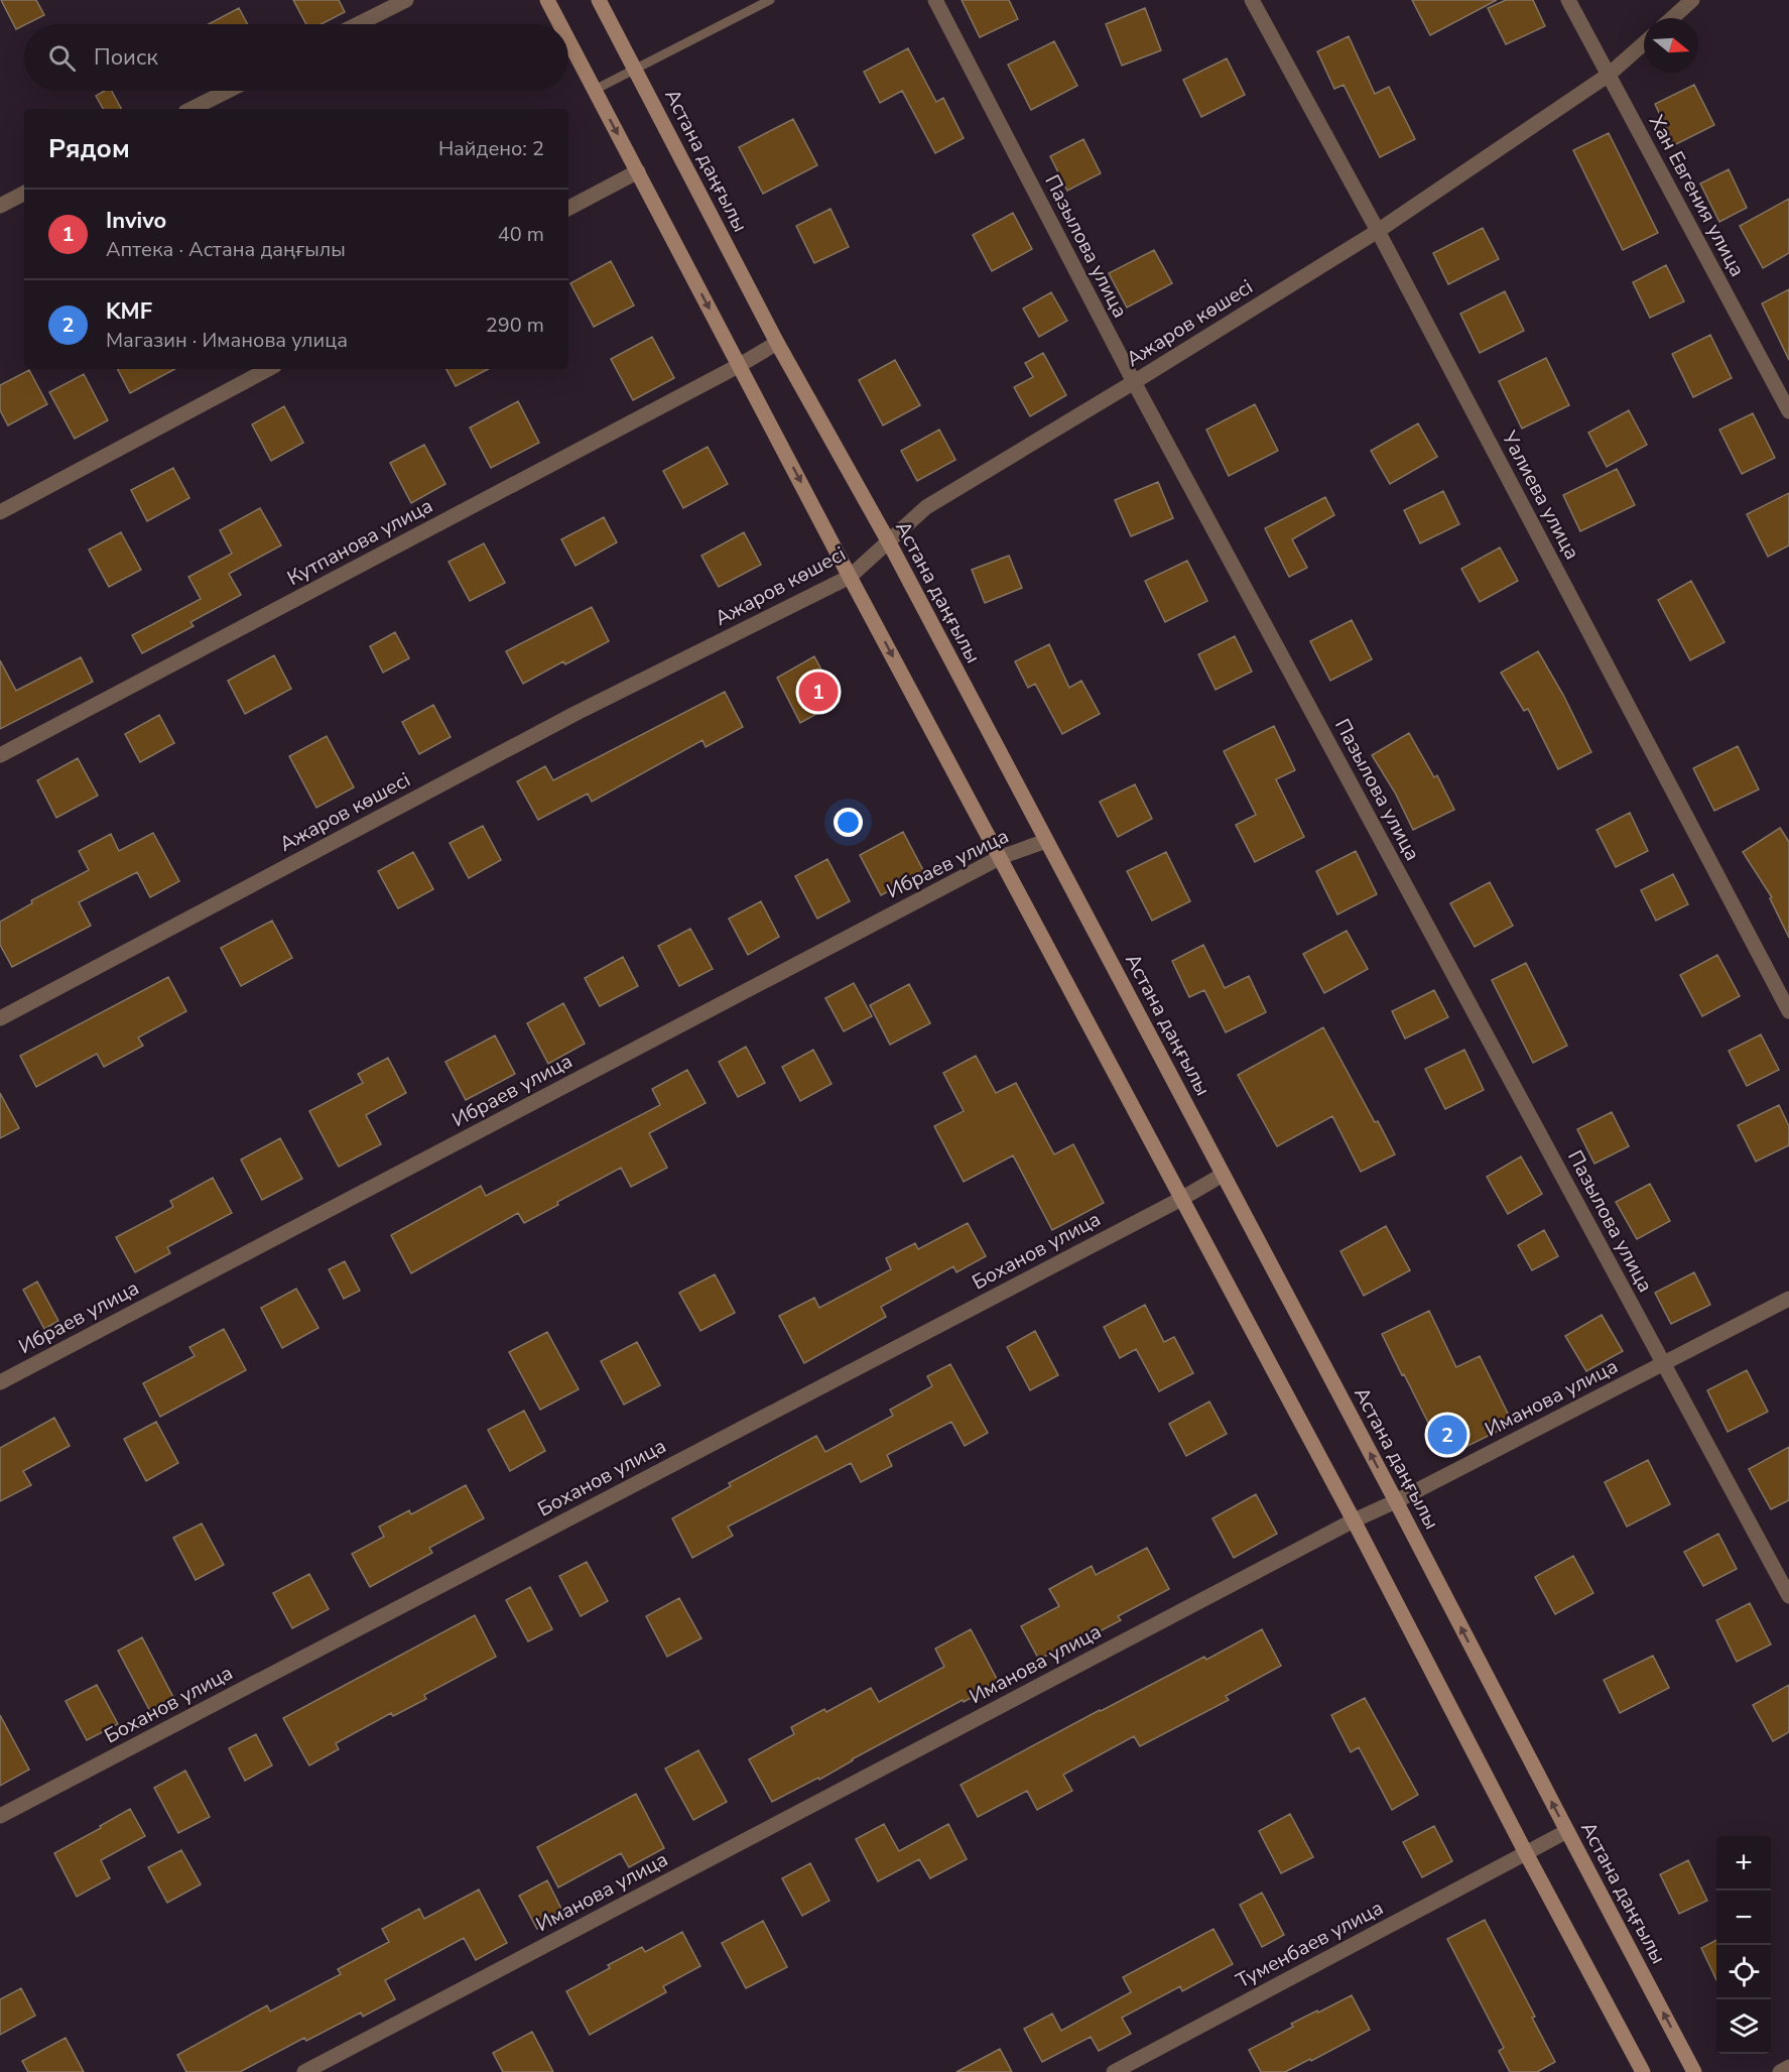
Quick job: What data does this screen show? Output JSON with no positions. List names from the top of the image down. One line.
{"streets":{"street":["Астана даңғылы","Хан Евгения улица","Пазылова улица","Ажаров көшесі","Уалиева улица","Кутпанова улица","Ибраев улица","Боханов улица","Иманова улица","Туменбаев улица"]},"crossings":[["Астана даңғылы","Ажаров көшесі"],["Астана даңғылы","Кутпанова улица"],["Астана даңғылы","Ибраев улица"],["Астана даңғылы","Боханов улица"],["Астана даңғылы","Иманова улица"],["Астана даңғылы","Туменбаев улица"],["Хан Евгения улица","Ажаров көшесі"],["Пазылова улица","Ажаров көшесі"],["Пазылова улица","Иманова улица"],["Ажаров көшесі","Уалиева улица"]],"north":"right","page":{"search":"Поиск","heading":["Рядом","Найдено: 2"],"list":[{"mark":"1","name":"Invivo","note":"Аптека · Астана даңғылы","value":"40 m"},{"mark":"2","name":"KMF","note":"Магазин · Иманова улица","value":"290 m"}],"pins":["1","2"],"map_buttons":["+","−"]}}
